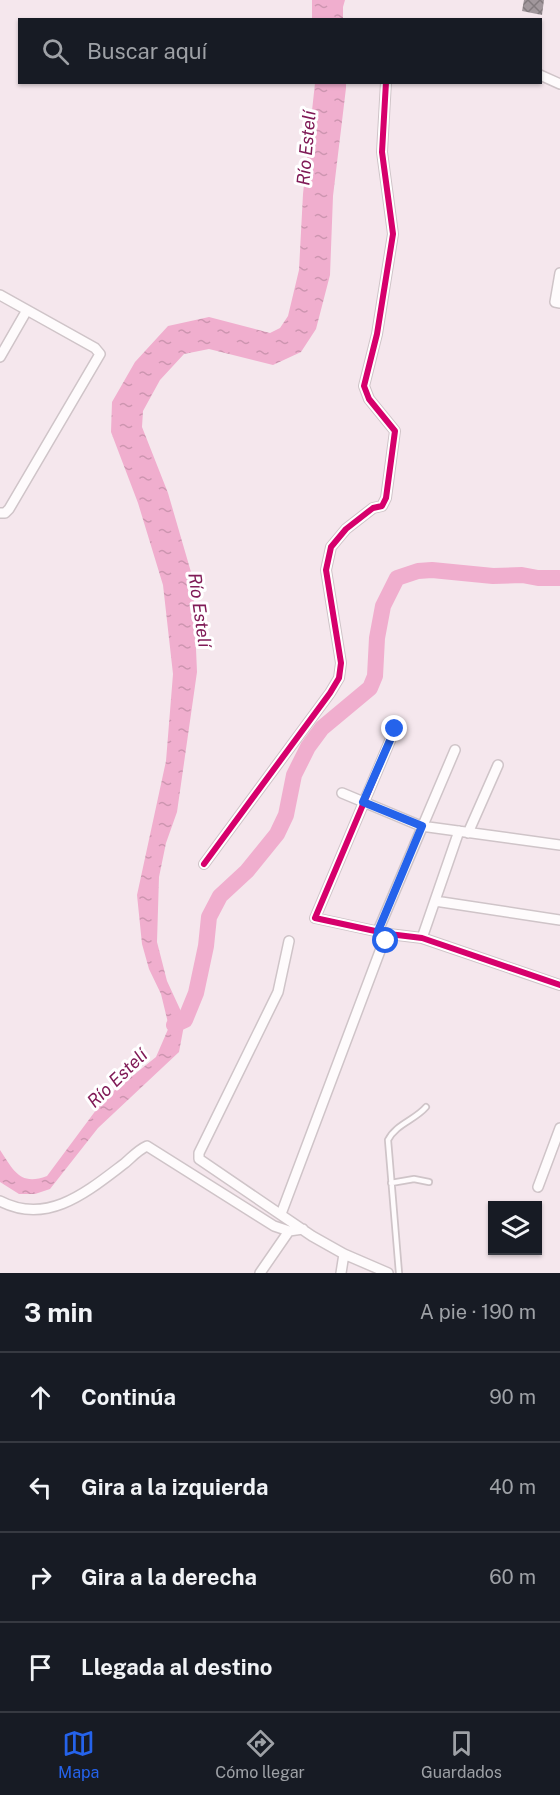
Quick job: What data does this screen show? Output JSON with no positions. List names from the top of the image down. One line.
{"water":["Río Estelí"],"page":{"search":"Buscar aquí","heading":["3 min","A pie · 190 m"],"list":[["Continúa","90 m"],["Gira a la izquierda","40 m"],["Gira a la derecha","60 m"],"Llegada al destino"],"nav":["Mapa","Cómo llegar","Guardados"]}}
